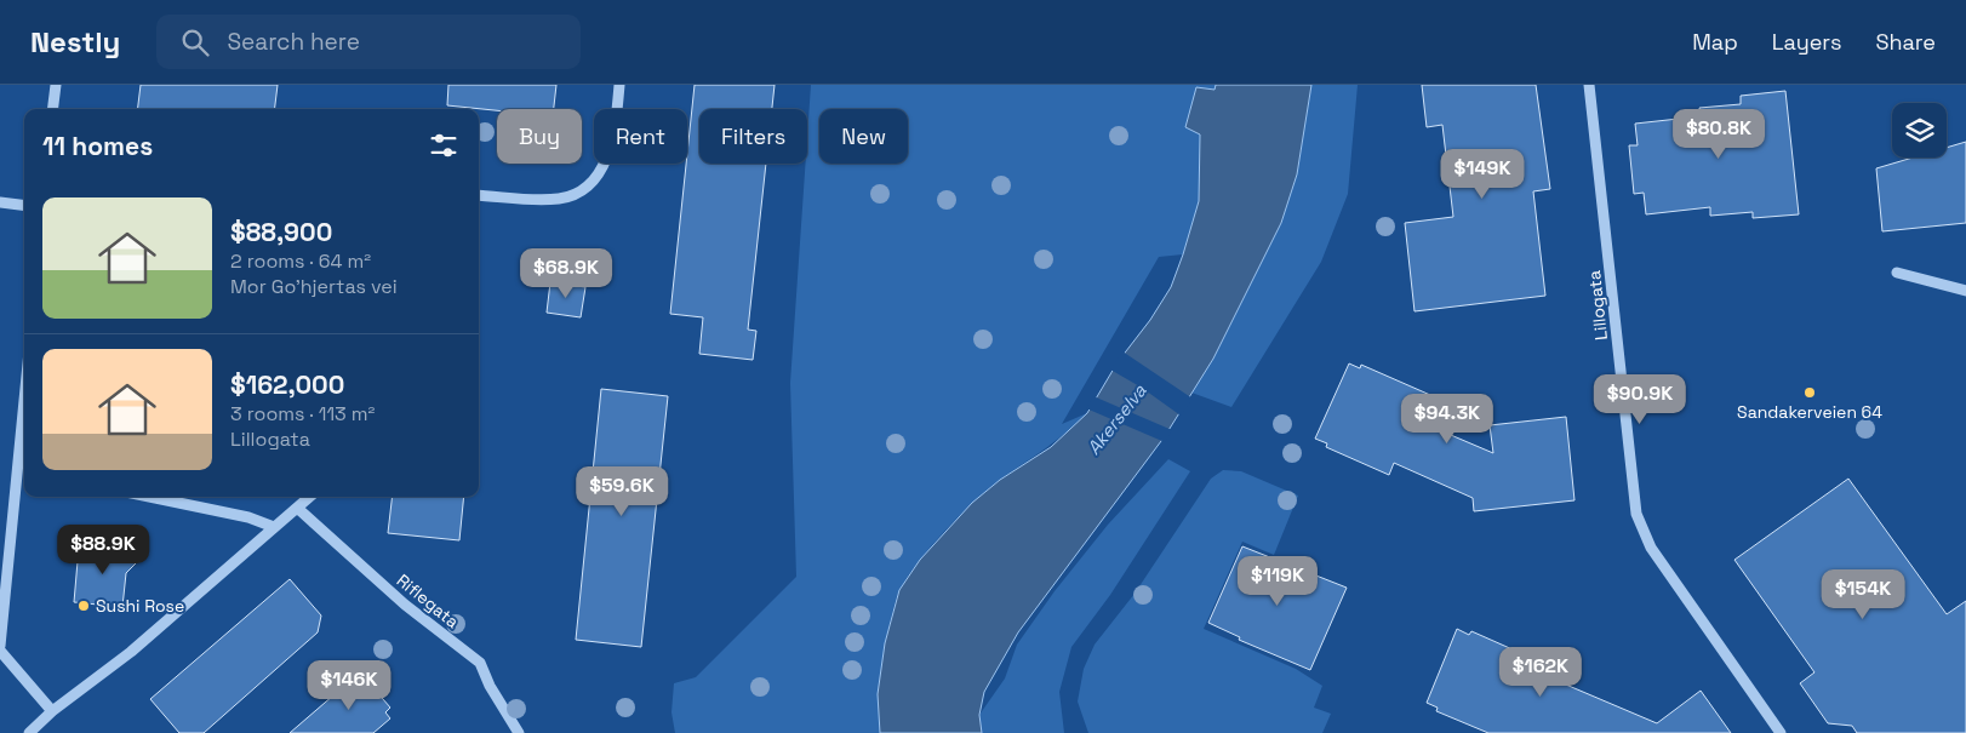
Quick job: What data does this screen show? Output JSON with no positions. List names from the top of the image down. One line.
{"streets":{"street":["Lillogata","Riflegata"]},"water":["Akerselva"],"places":["Sandakerveien 64","Sushi Rose"],"page":{"header":"Nestly","search":"Search here","nav":["Map","Layers","Share"],"price":["$80.8K","$149K","$68.9K","$90.9K","$94.3K","$59.6K","$88.9K","$119K","$154K","$162K","$146K"],"chip":["Buy","Rent","Filters","New"],"heading":"11 homes","list":[{"name":"$88,900","note":"2 rooms · 64 m² · Mor Go’hjertas vei"},{"name":"$162,000","note":"3 rooms · 113 m² · Lillogata"}]}}
